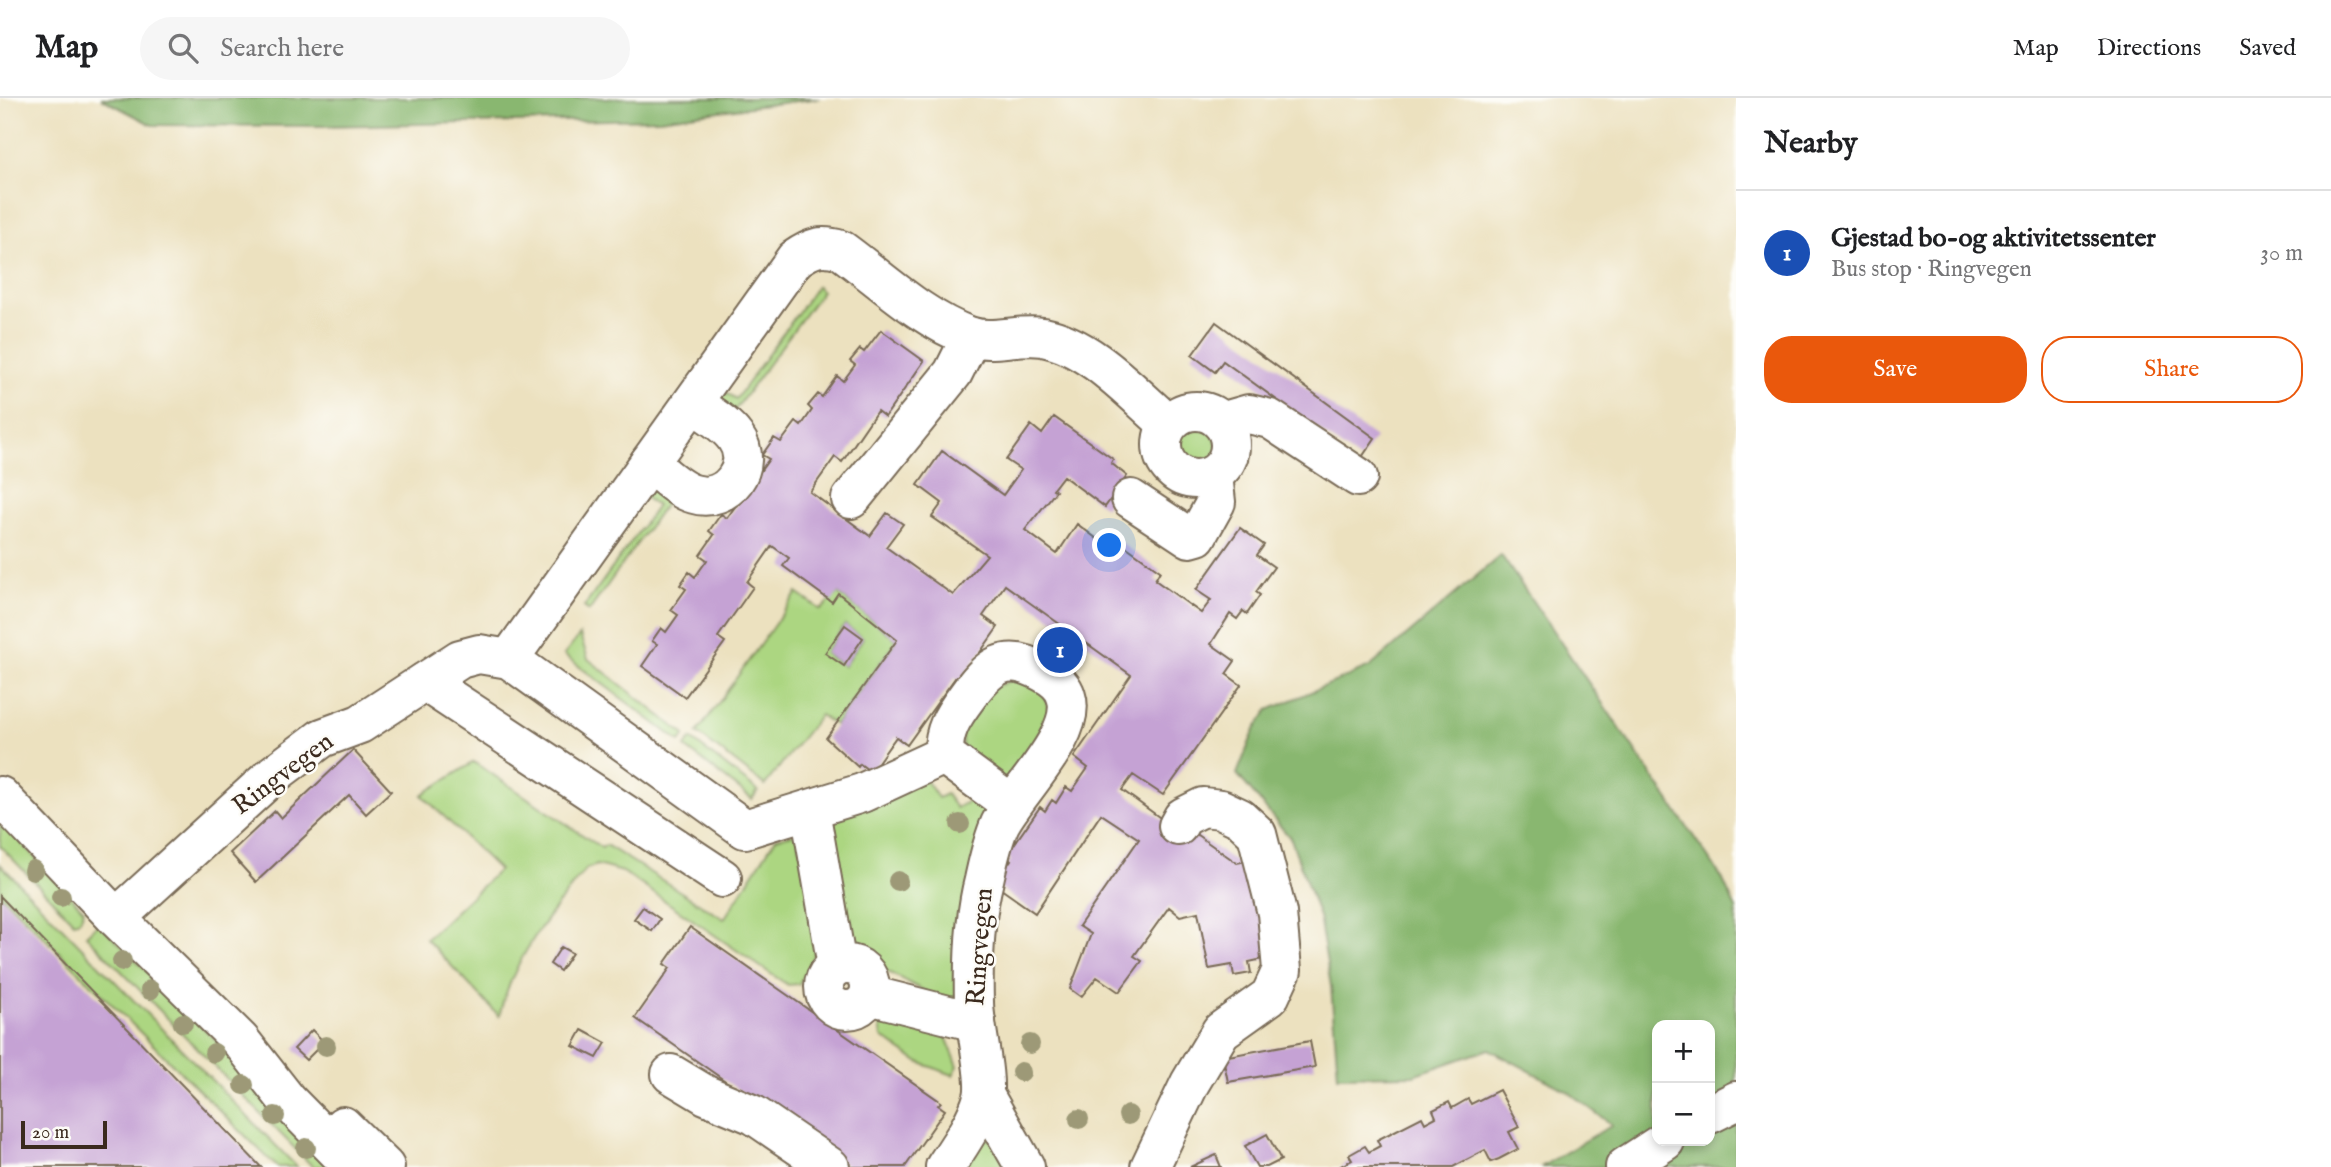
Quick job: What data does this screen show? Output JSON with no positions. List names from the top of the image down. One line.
{"streets":{"street":["Ringvegen"]},"scale_bar":"20 m","page":{"header":"Map","search":"Search here","nav":["Map","Directions","Saved"],"heading":"Nearby","list":[{"mark":"1","name":"Gjestad bo-og aktivitetssenter","note":"Bus stop · Ringvegen","value":"30 m"}],"buttons":["Save","Share"],"pins":"1","map_buttons":["+","−"],"scale":"20 m"}}
